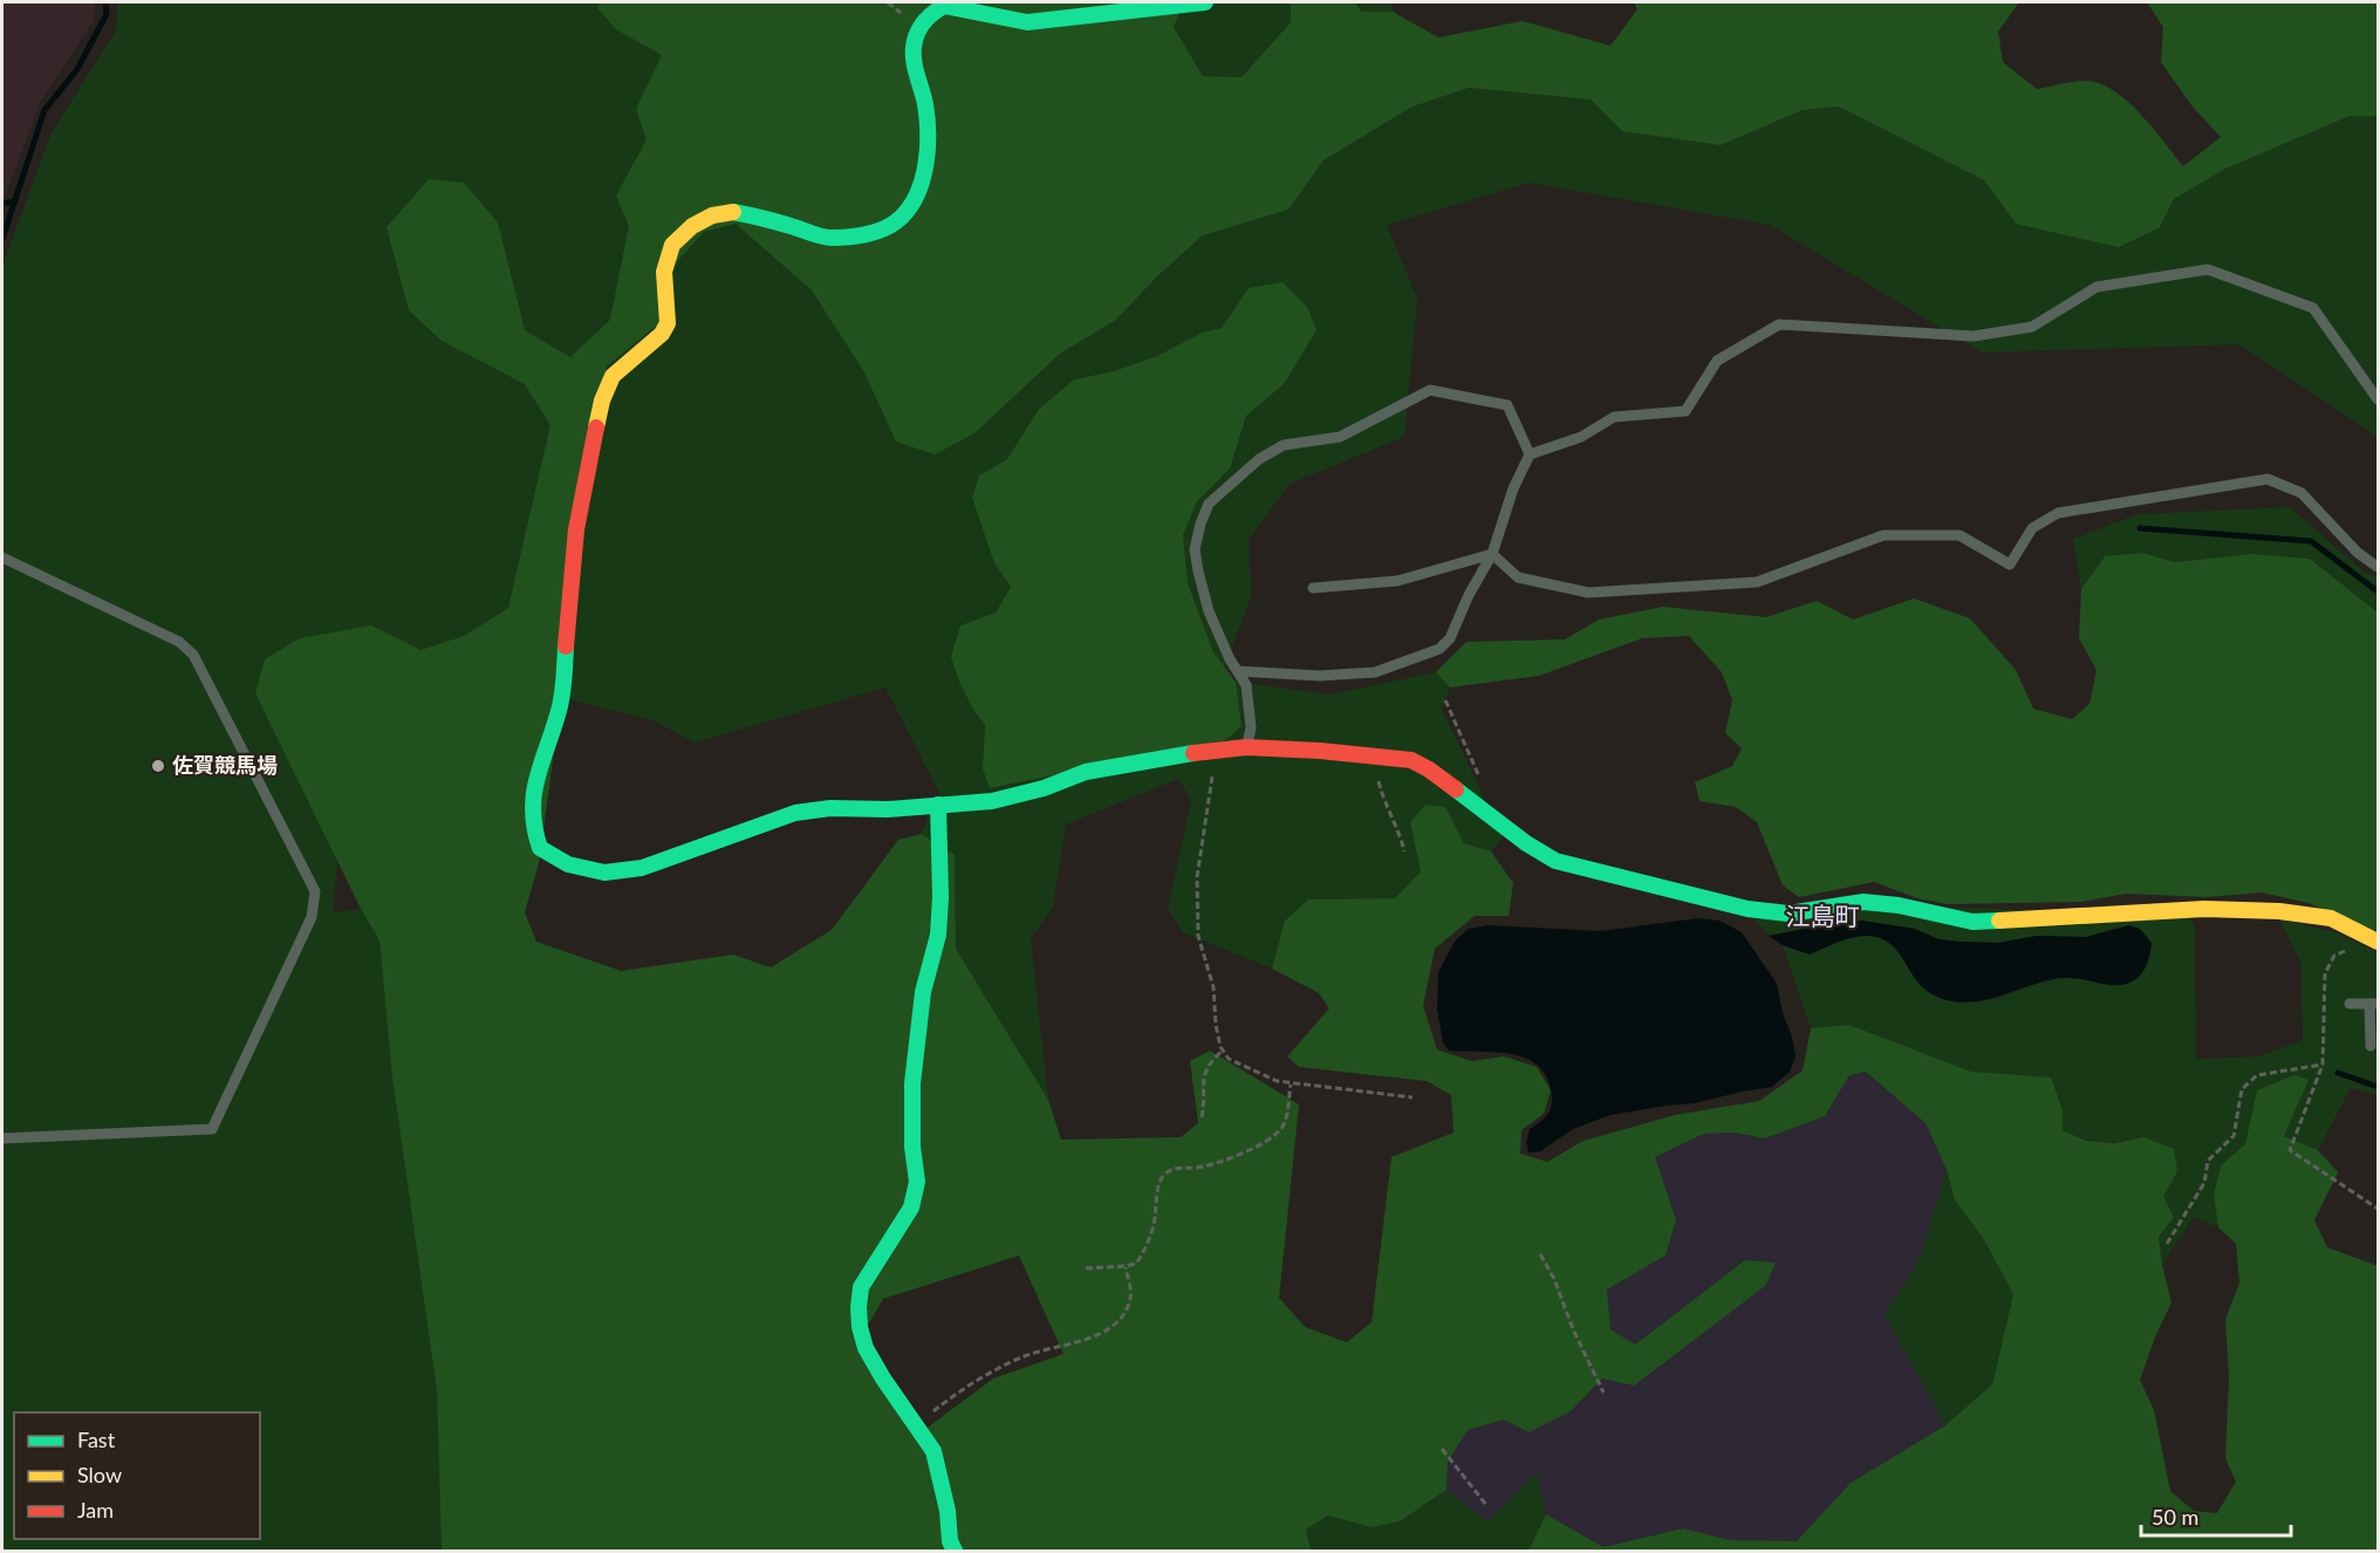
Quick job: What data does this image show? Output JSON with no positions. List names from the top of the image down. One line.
{"districts":["江島町"],"places":["佐賀競馬場"],"legend":["Fast","Slow","Jam"],"scale_bar":"50 m"}
